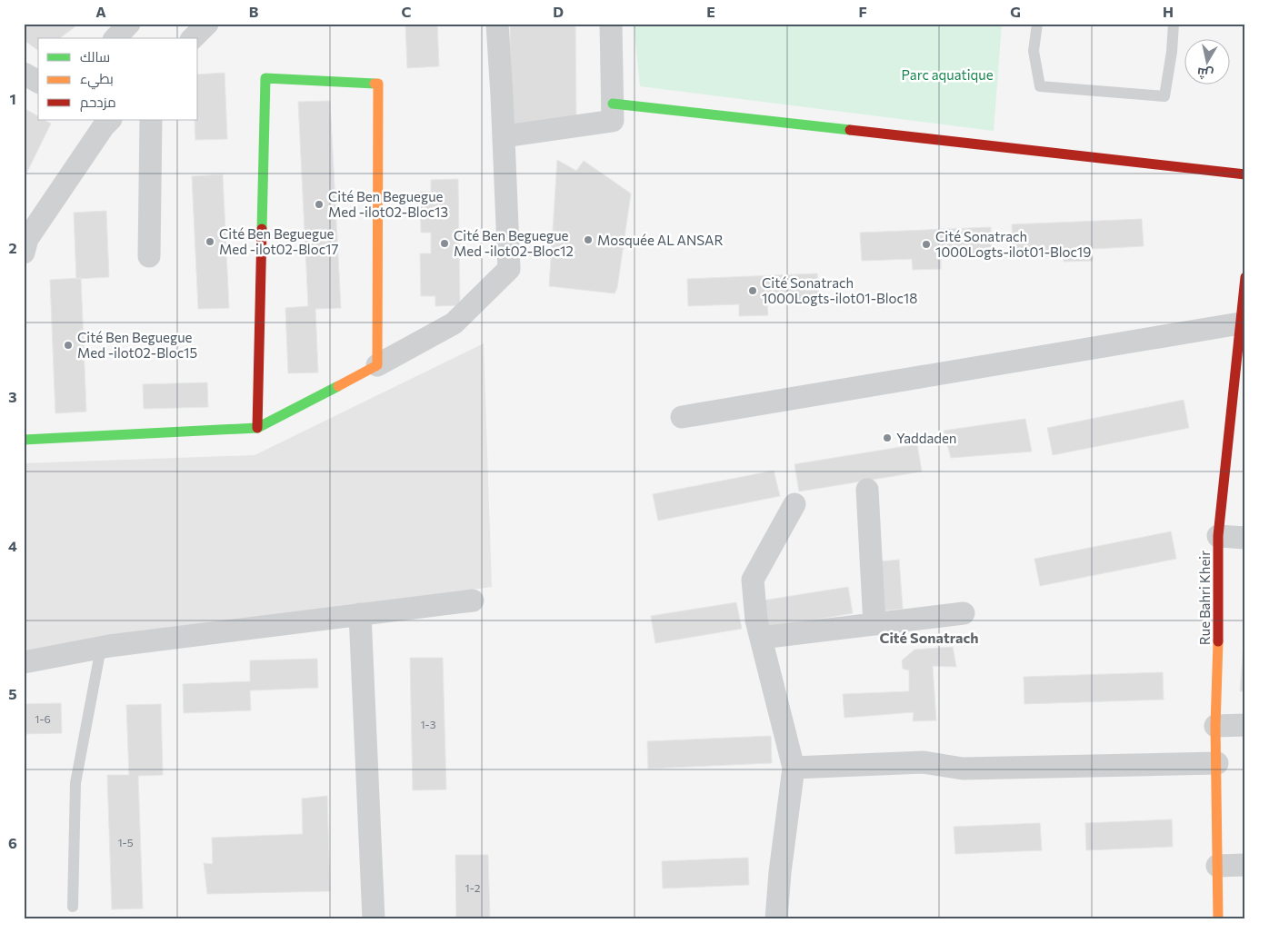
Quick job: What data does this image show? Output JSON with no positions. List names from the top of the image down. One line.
{"streets":{"street":["Rue Bahri Kheir"]},"districts":["Cité Sonatrach"],"parks":["Parc aquatique"],"places":["Cité Ben Beguegue Med -ilot02-Bloc13","Mosquée AL ANSAR","Cité Ben Beguegue Med -ilot02-Bloc17","Cité Ben Beguegue Med -ilot02-Bloc12","Cité Sonatrach 1000Logts-ilot01-Bloc19","Cité Sonatrach 1000Logts-ilot01-Bloc18","Cité Ben Beguegue Med -ilot02-Bloc15","Yaddaden"],"house_numbers":["1-6","1-3","1-5","1-2"],"legend":["سالك","بطيء","مزدحم"],"north":"bottom","grid":{"columns":["A","B","C","D","E","F","G","H"],"rows":["1","2","3","4","5","6"]}}
